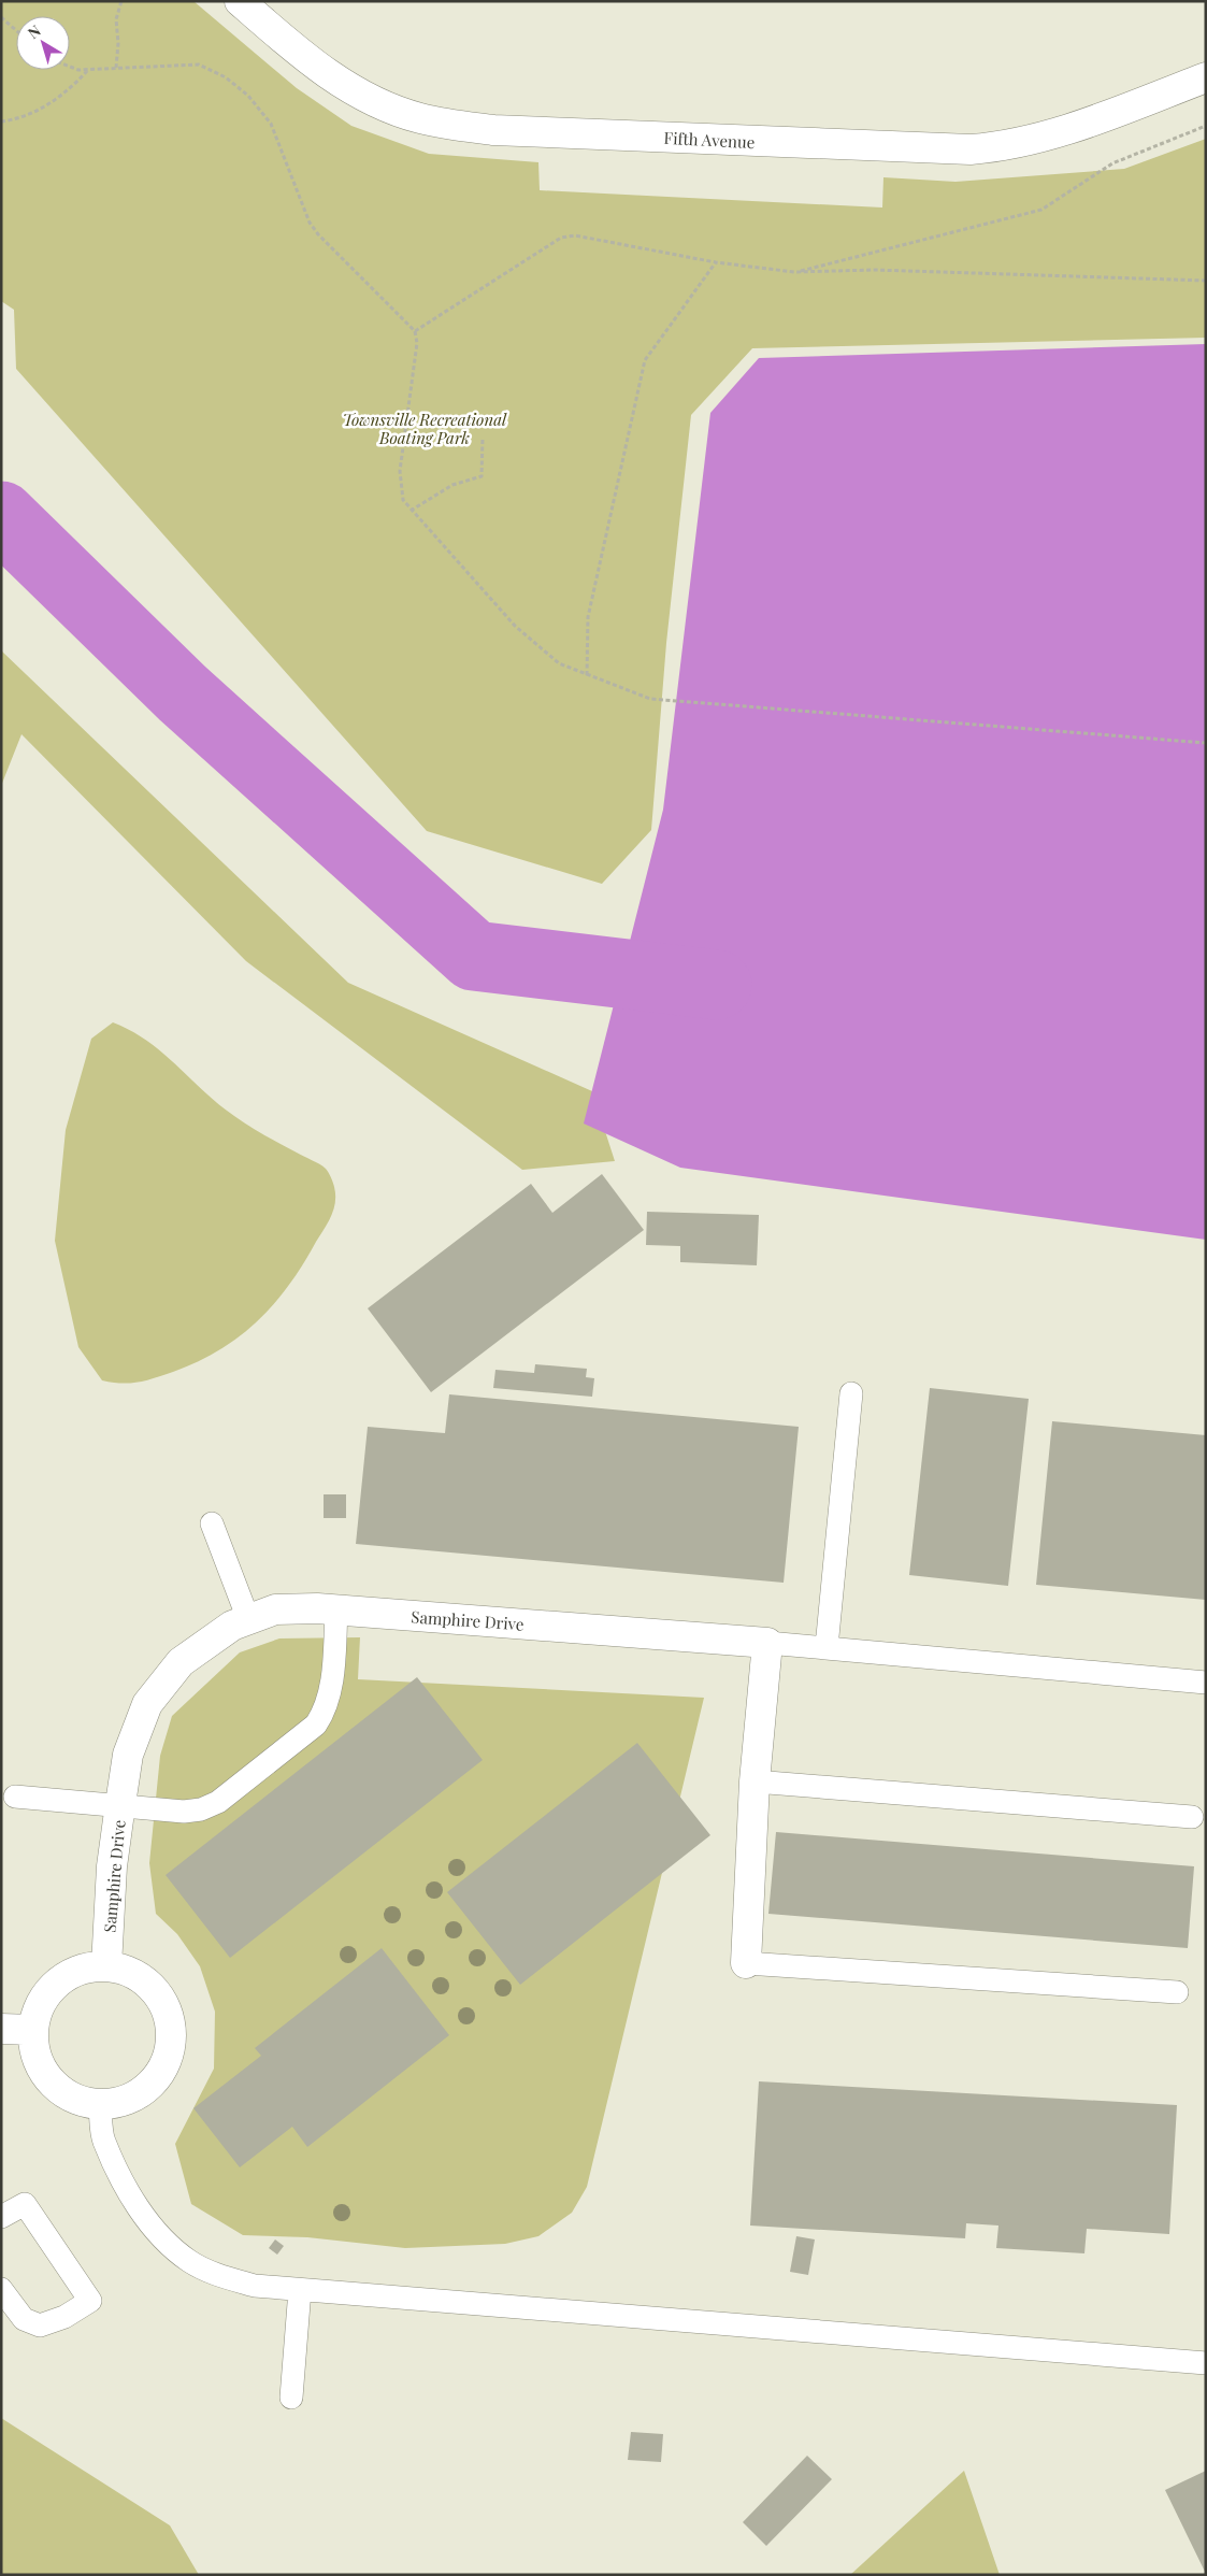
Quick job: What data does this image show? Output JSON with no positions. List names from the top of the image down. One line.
{"streets":{"street":["Fifth Avenue","Samphire Drive"]},"parks":["Townsville Recreational Boating Park"],"north":"top left"}
